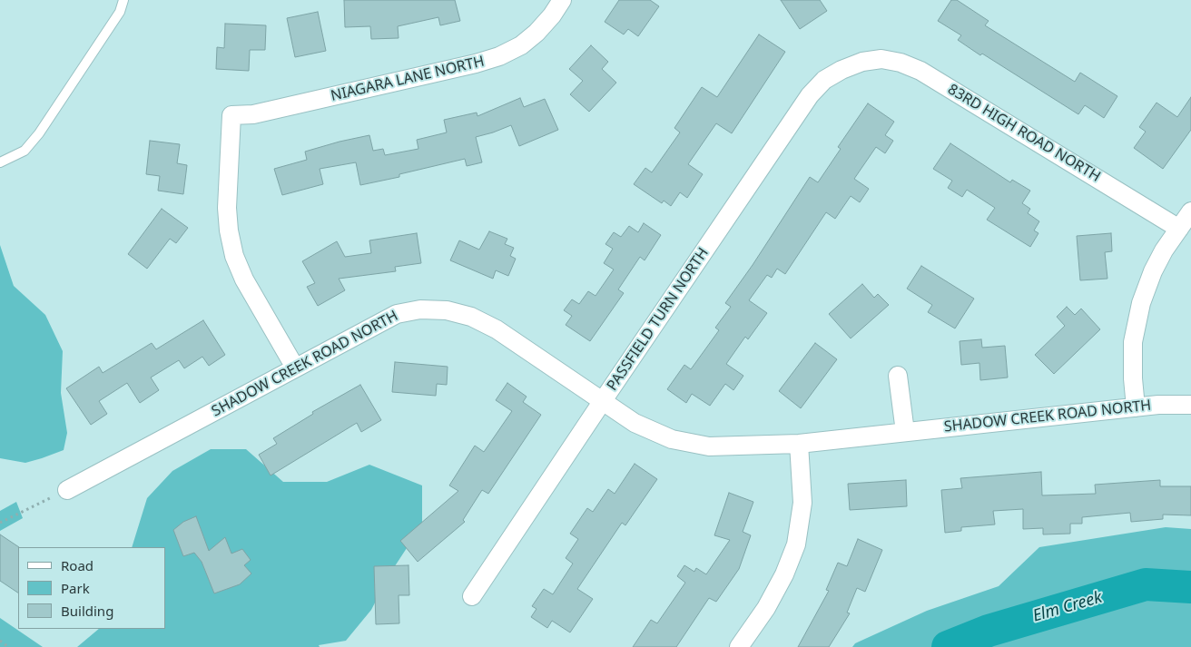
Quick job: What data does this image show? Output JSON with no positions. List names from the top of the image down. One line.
{"streets":{"street":["NIAGARA LANE NORTH","83RD HIGH ROAD NORTH","PASSFIELD TURN NORTH","SHADOW CREEK ROAD NORTH"]},"crossings":[["NIAGARA LANE NORTH","SHADOW CREEK ROAD NORTH"],["83RD HIGH ROAD NORTH","PASSFIELD TURN NORTH"],["PASSFIELD TURN NORTH","SHADOW CREEK ROAD NORTH"]],"water":["Elm Creek"],"legend":["Road","Park","Building"]}
